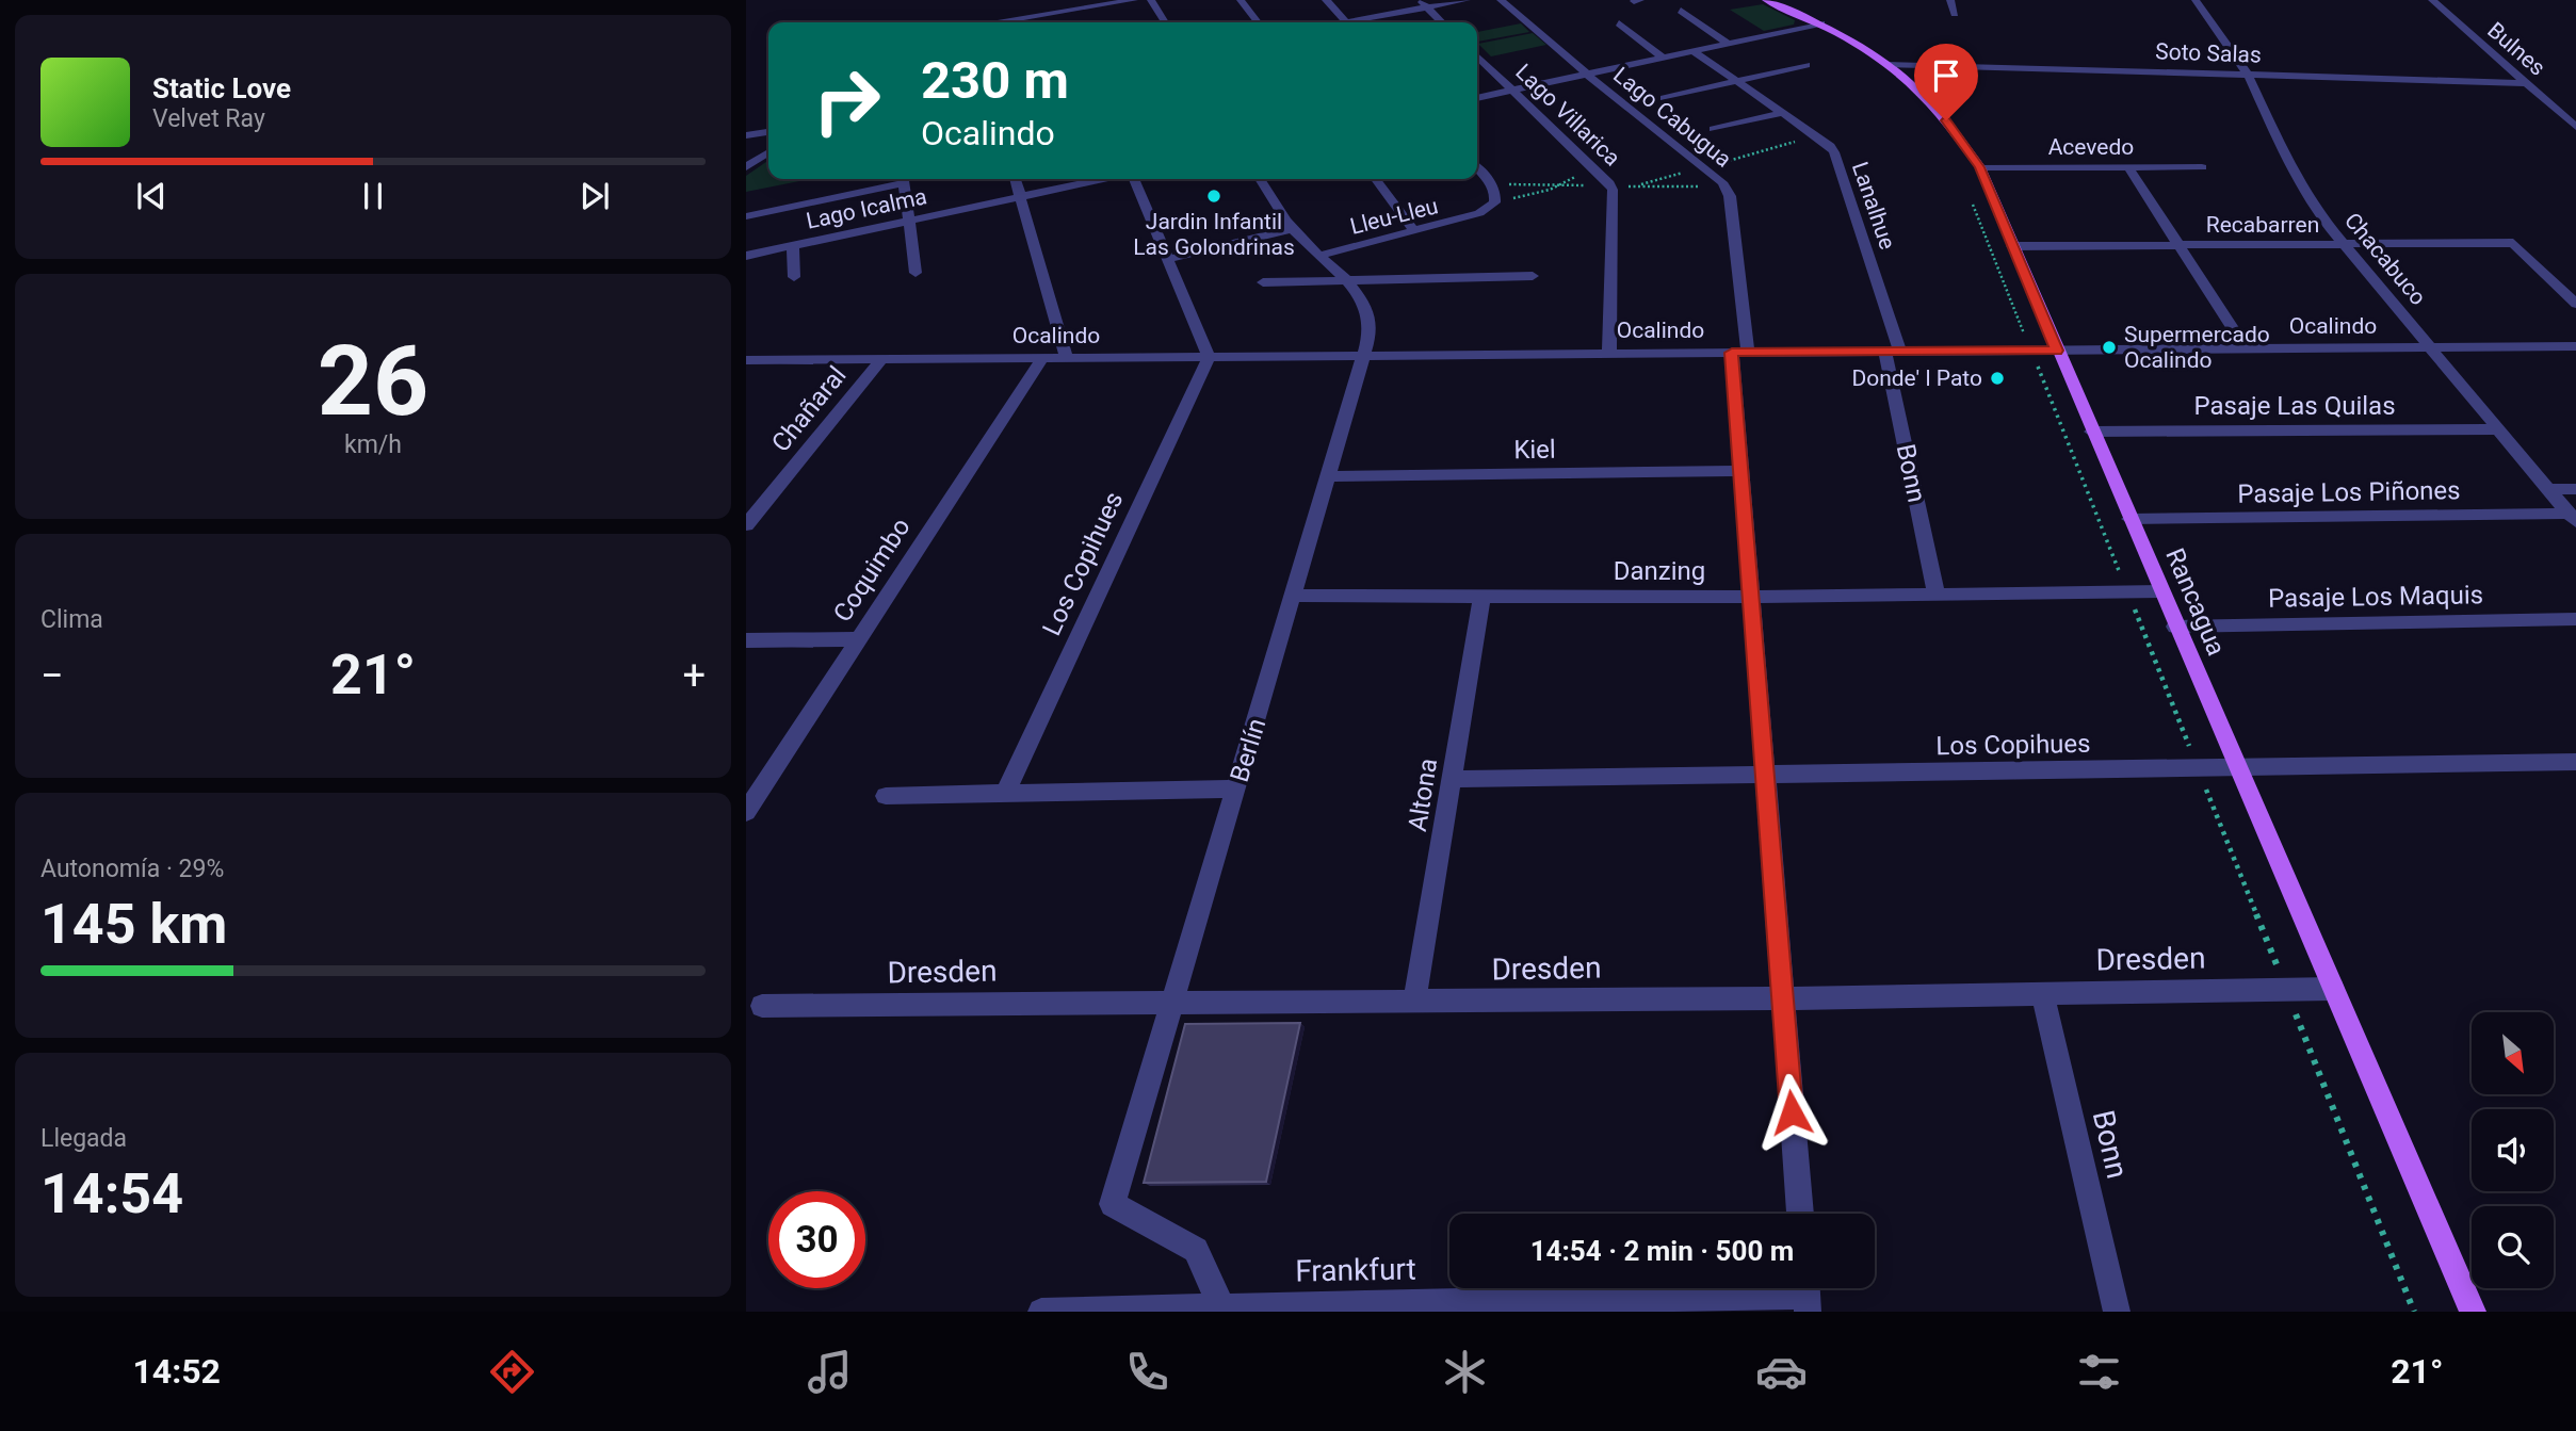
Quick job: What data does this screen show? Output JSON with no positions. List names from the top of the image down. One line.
{"streets":{"main road":["Rancagua"],"street":["Bulnes","Soto Salas","Lago Villarica","Lago Cabugua","Acevedo","Lanalhue","Lago Icalma","Lleu-Lleu","Recabarren","Chacabuco","Ocalindo","Pasaje Las Quilas","Chañaral","Kiel","Bonn","Pasaje Los Piñones","Los Copihues","Coquimbo","Danzing","Pasaje Los Maquis","Berlín","Altona","Dresden","Frankfurt"]},"crossings":[["Bulnes","Soto Salas"],["Soto Salas","Chacabuco"],["Soto Salas","Rancagua"],["Lago Villarica","Ocalindo"],["Lago Cabugua","Ocalindo"],["Lago Cabugua","Kiel"],["Lago Cabugua","Los Copihues"],["Lago Cabugua","Danzing"],["Lago Cabugua","Dresden"],["Acevedo","Rancagua"],["Lanalhue","Ocalindo"],["Lanalhue","Bonn"],["Lleu-Lleu","Berlín"],["Recabarren","Chacabuco"],["Recabarren","Rancagua"],["Chacabuco","Ocalindo"],["Chacabuco","Pasaje Las Quilas"],["Chacabuco","Pasaje Los Piñones"],["Ocalindo","Chañaral"],["Ocalindo","Bonn"],["Ocalindo","Los Copihues"],["Ocalindo","Coquimbo"],["Ocalindo","Rancagua"],["Ocalindo","Berlín"],["Pasaje Las Quilas","Rancagua"],["Kiel","Berlín"],["Bonn","Danzing"],["Bonn","Dresden"],["Pasaje Los Piñones","Rancagua"],["Los Copihues","Rancagua"],["Los Copihues","Altona"],["Danzing","Rancagua"],["Danzing","Berlín"],["Danzing","Altona"],["Pasaje Los Maquis","Rancagua"],["Rancagua","Dresden"],["Berlín","Dresden"],["Berlín","Frankfurt"],["Altona","Dresden"]],"places":["Jardin Infantil Las Golondrinas","Supermercado Ocalindo","Donde' l Pato"],"north":"bottom right","page":{"turn":["230 m","Ocalindo"],"song":["Static Love","Velvet Ray"],"tile":[["26","km/h"],"Clima",["Autonomía · 29%","145 km"],["Llegada","14:54"]],"heat":["−","21°","+"],"limit":"30","trip":"14:54 · 2 min · 500 m","tabs":["14:52","21°"]}}
